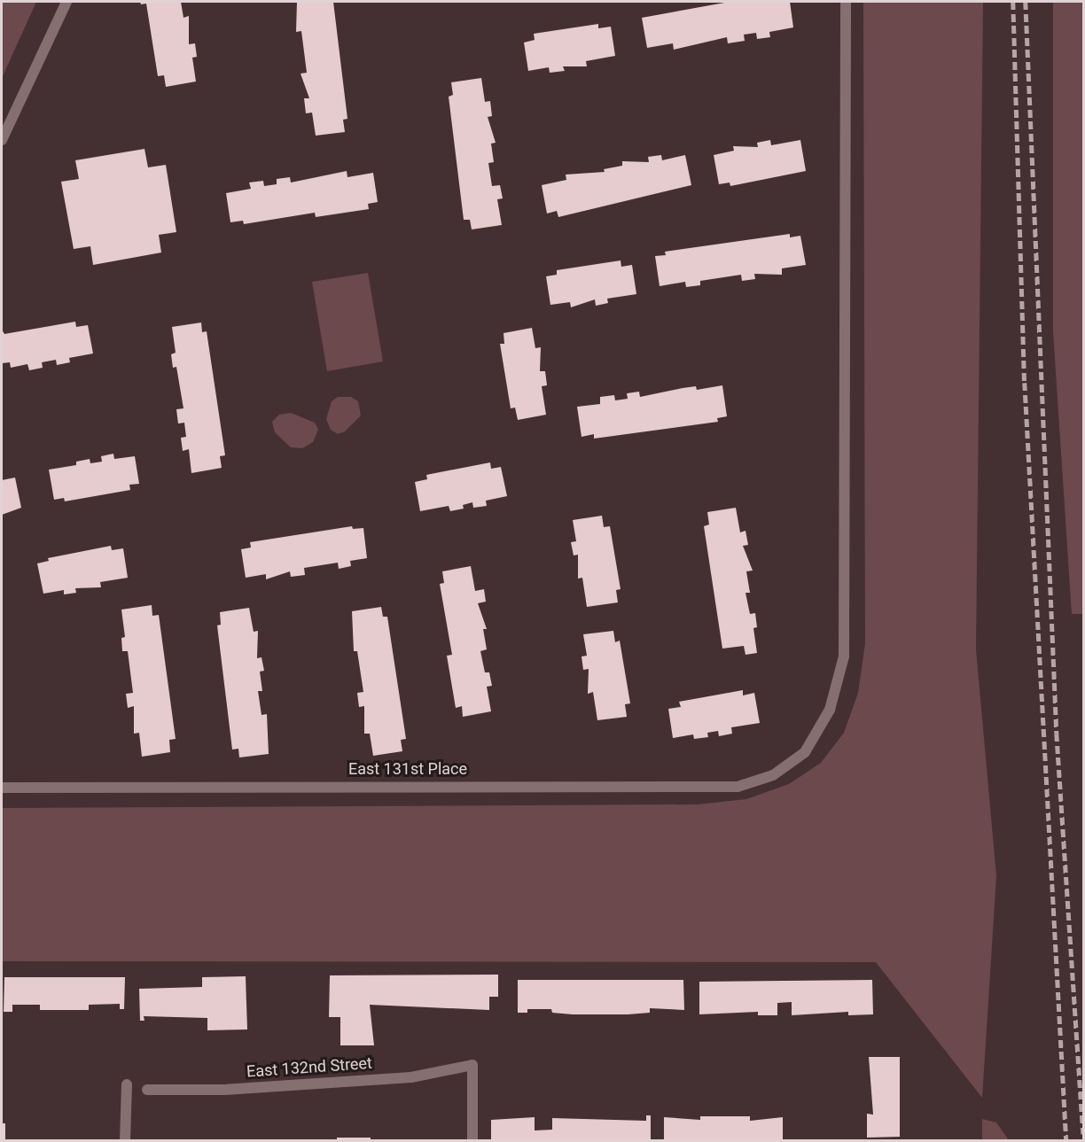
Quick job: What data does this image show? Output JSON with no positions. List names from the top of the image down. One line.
{"streets":{"street":["East 131st Place","East 132nd Street"]}}
